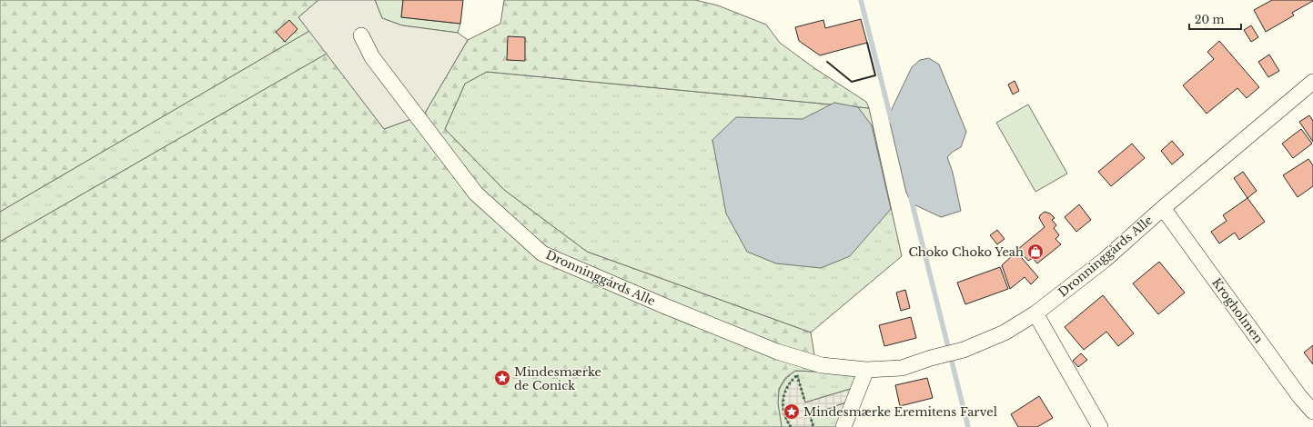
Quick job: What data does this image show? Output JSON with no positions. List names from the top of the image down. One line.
{"streets":{"street":["Dronninggårds Alle","Krogholmen"]},"crossings":[["Dronninggårds Alle","Krogholmen"]],"places":{"shop":["Choko Choko Yeah"],"place":["Mindesmærke de Conick","Mindesmærke Eremitens Farvel"]},"scale_bar":"20 m"}
